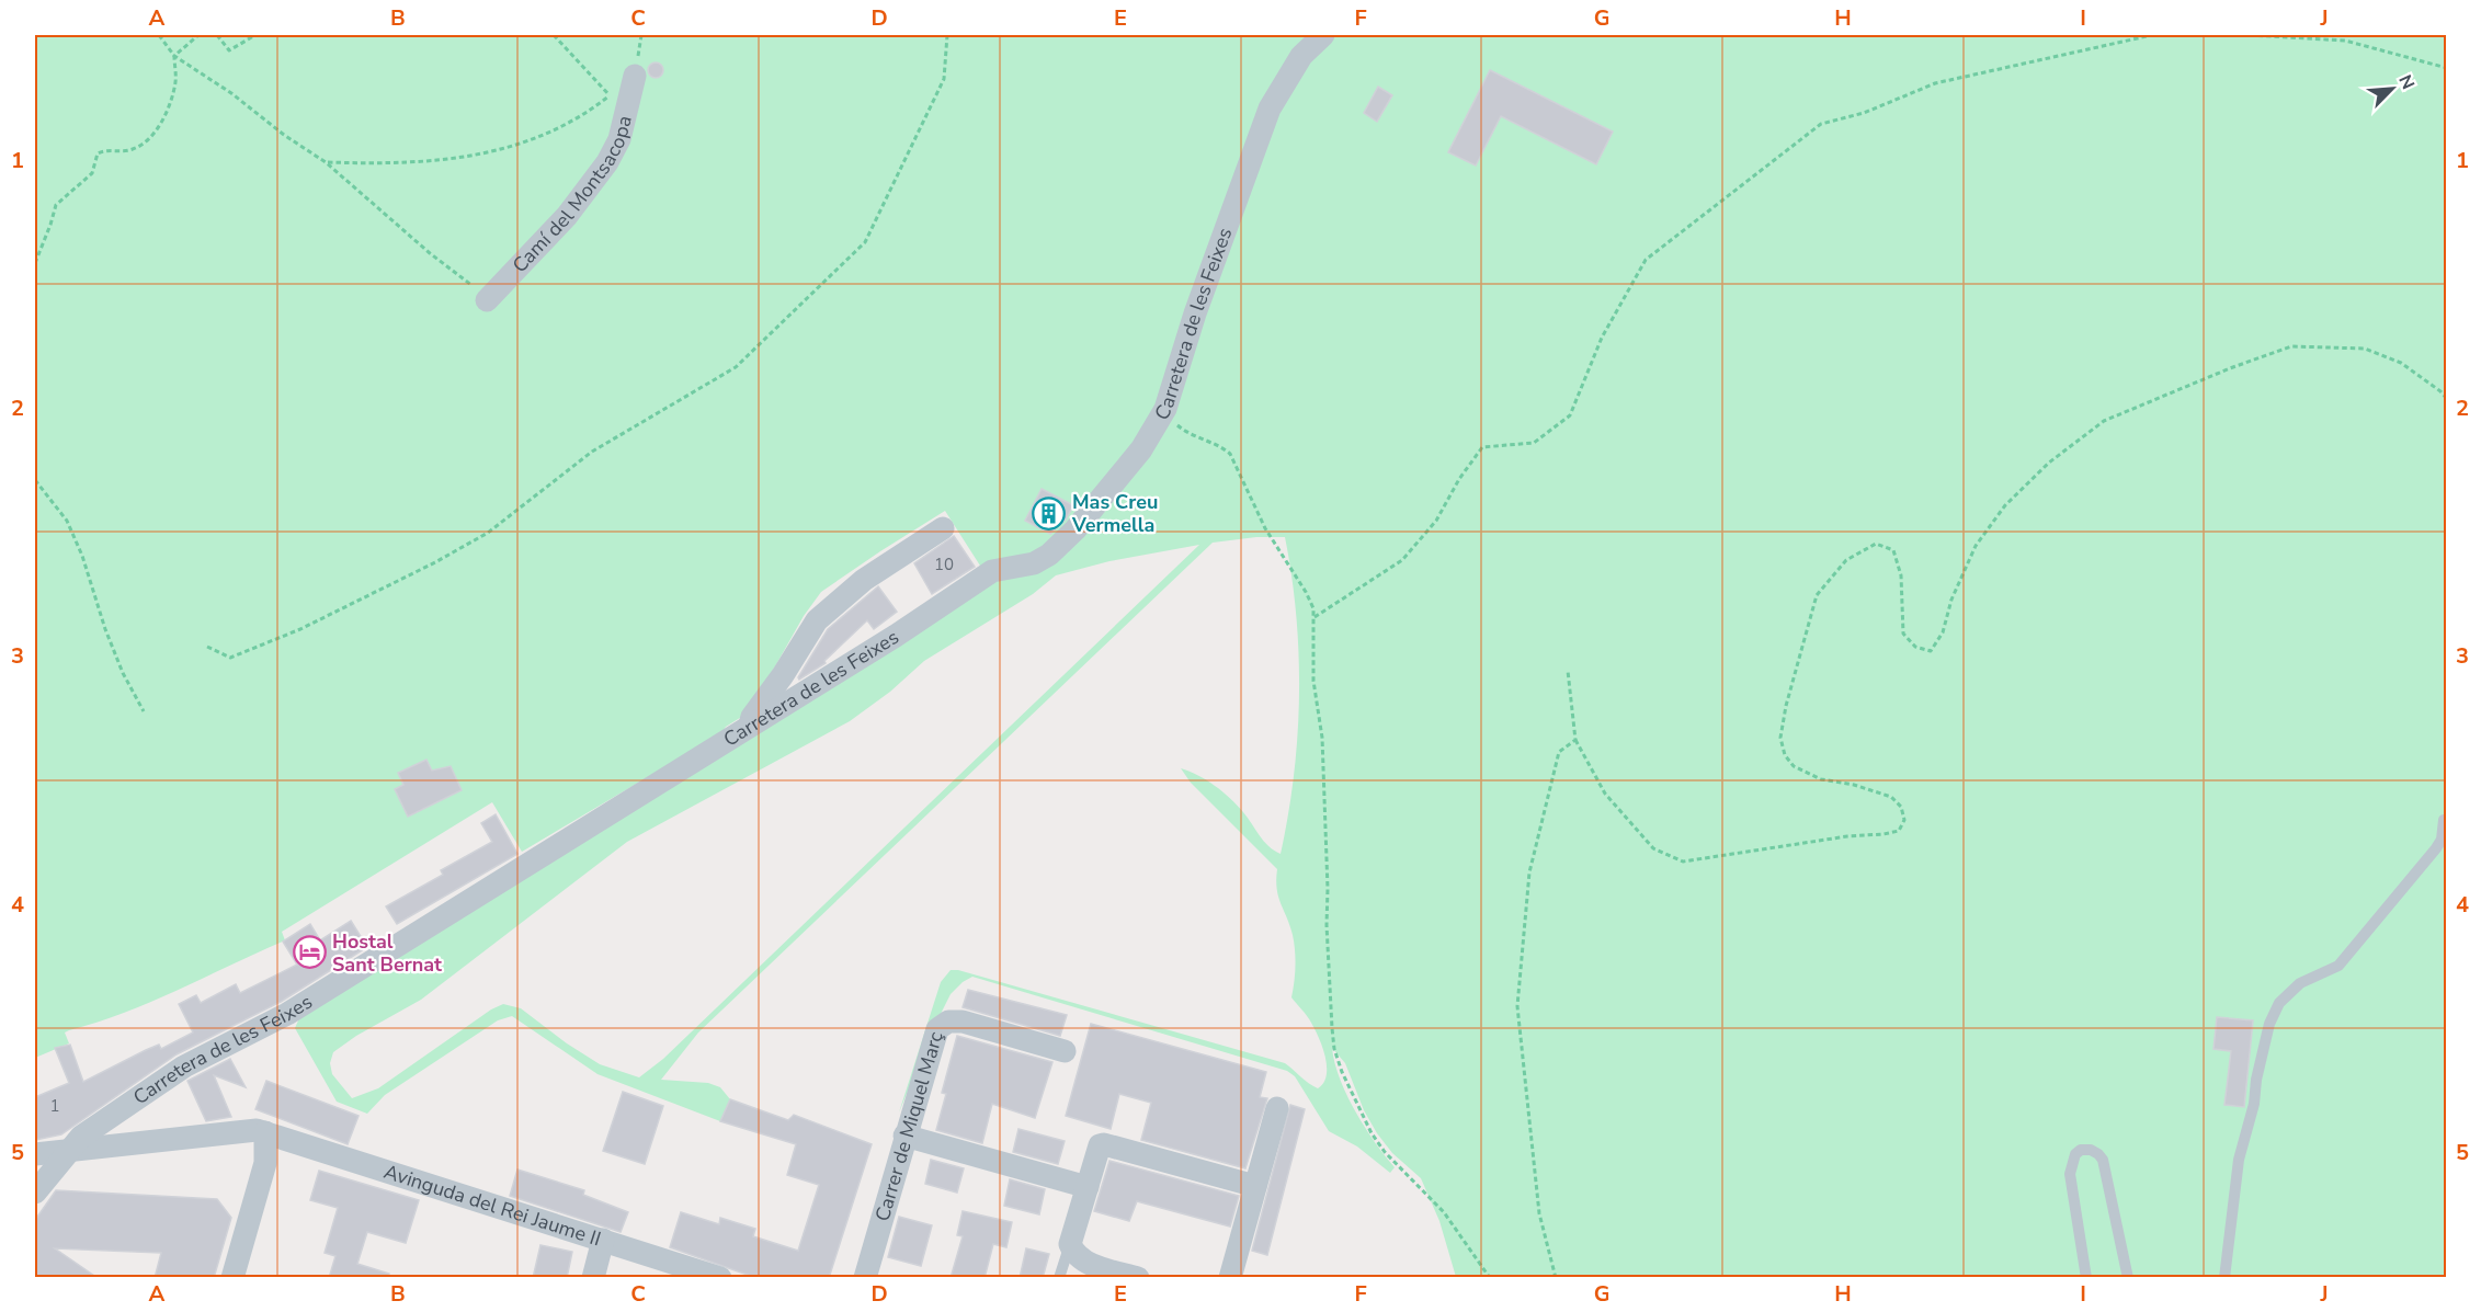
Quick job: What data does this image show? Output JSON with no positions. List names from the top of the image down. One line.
{"streets":{"street":["Camí del Montsacopa","Carretera de les Feixes","Carrer de Miquel Març","Avinguda del Rei Jaume II"]},"crossings":[["Carretera de les Feixes","Avinguda del Rei Jaume II"]],"places":{"building":["Mas Creu Vermella"],"hotel":["Hostal Sant Bernat"]},"house_numbers":["10","1"],"north":"top right","grid":{"columns":["A","B","C","D","E","F","G","H","I","J"],"rows":["1","2","3","4","5"]}}
